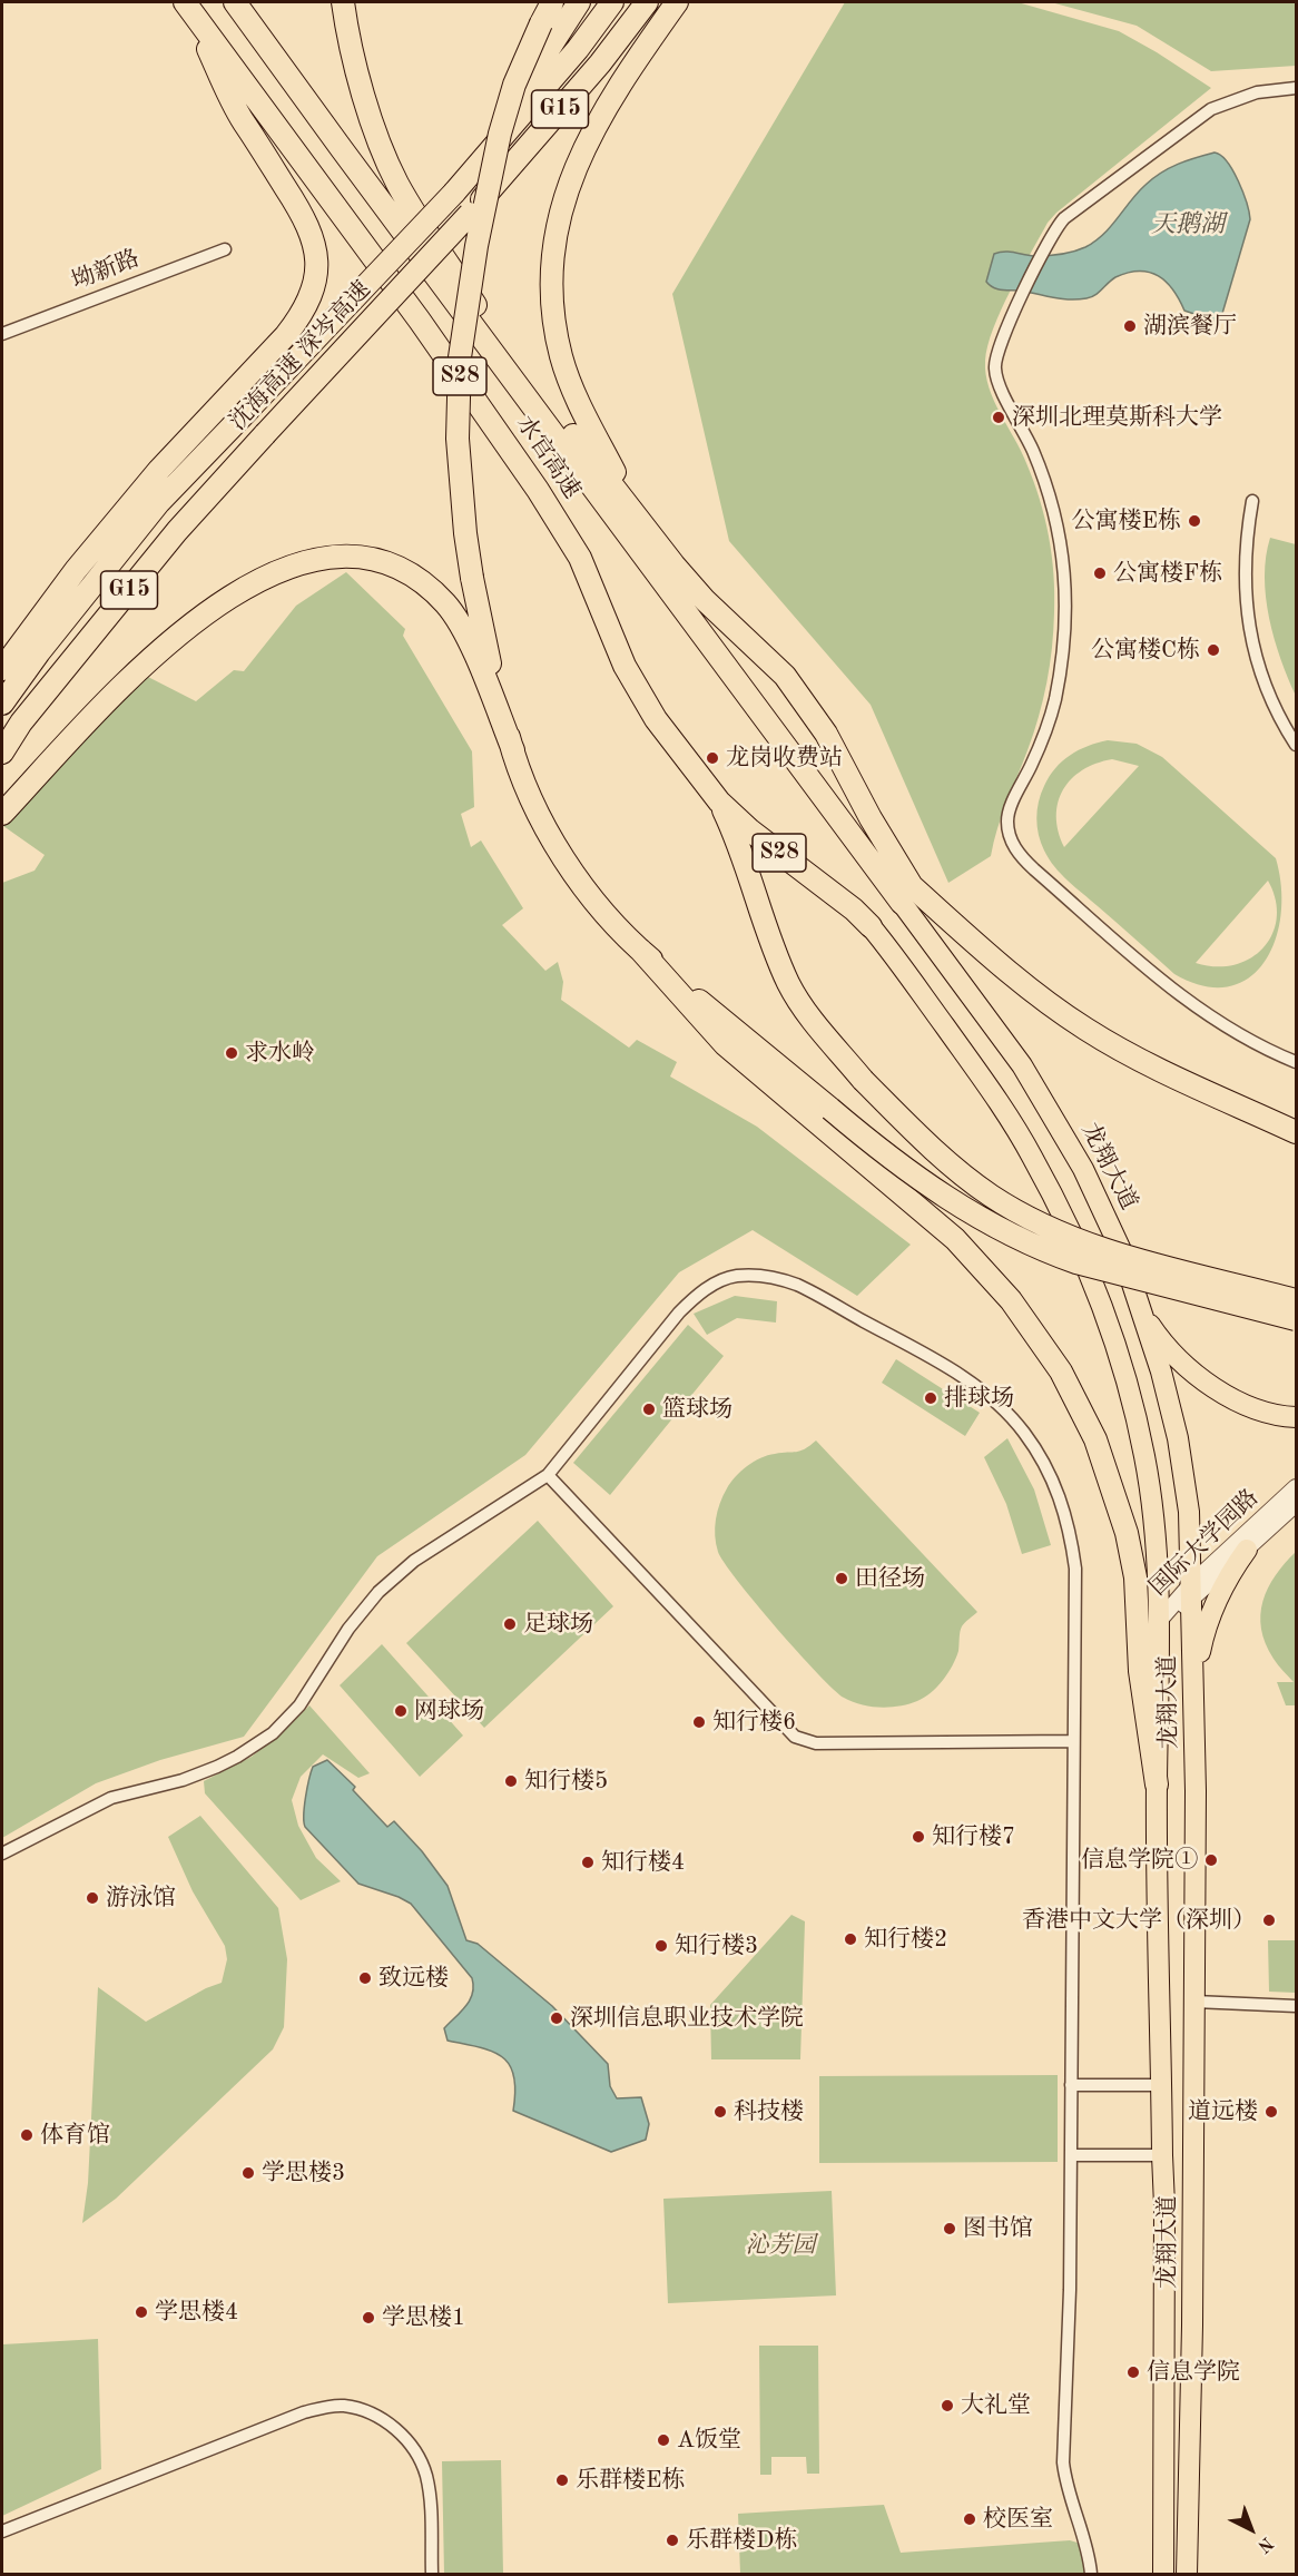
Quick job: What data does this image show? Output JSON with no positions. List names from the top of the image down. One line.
{"streets":{"highway":["G15","沈海高速 深岑高速","S28","水官高速"],"main road":["龙翔大道"],"street":["坳新路","国际大学园路"]},"crossings":[["水官高速","龙翔大道"],["龙翔大道","国际大学园路"]],"water":["天鹅湖"],"parks":["沁芳园"],"places":["湖滨餐厅","深圳北理莫斯科大学","公寓楼E栋","公寓楼F栋","公寓楼C栋","龙岗收费站","求水岭","排球场","篮球场","田径场","足球场","网球场","知行楼6","知行楼5","知行楼7","信息学院①","知行楼4","游泳馆","香港中文大学（深圳）","知行楼2","知行楼3","致远楼","深圳信息职业技术学院","科技楼","道远楼","体育馆","学思楼3","图书馆","学思楼4","学思楼1","信息学院","大礼堂","A饭堂","乐群楼E栋","校医室","乐群楼D栋"],"north":"bottom right"}
